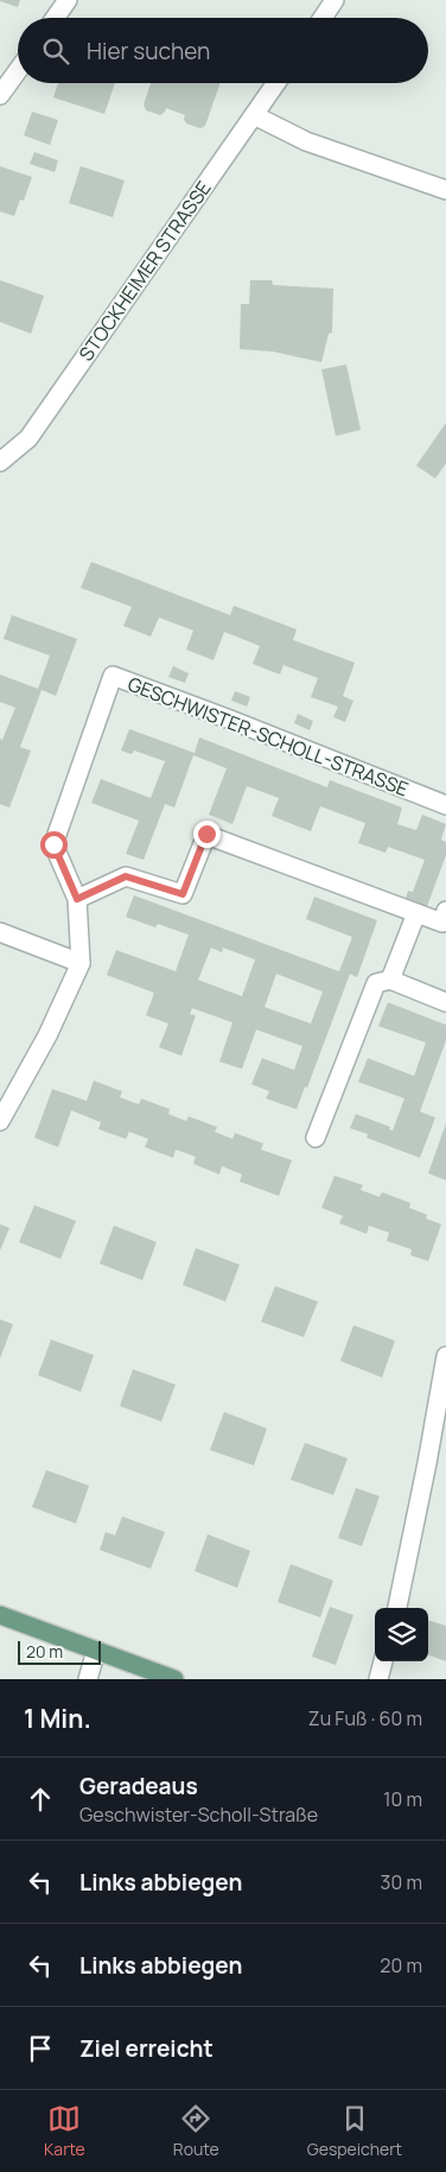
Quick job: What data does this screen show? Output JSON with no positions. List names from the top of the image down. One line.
{"streets":{"street":["STOCKHEIMER STRASSE","GESCHWISTER-SCHOLL-STRASSE"]},"scale_bar":"20 m","page":{"search":"Hier suchen","scale":"20 m","heading":["1 Min.","Zu Fuß · 60 m"],"list":[["Geradeaus","Geschwister-Scholl-Straße","10 m"],["Links abbiegen","30 m"],["Links abbiegen","20 m"],"Ziel erreicht"],"nav":["Karte","Route","Gespeichert"]}}
